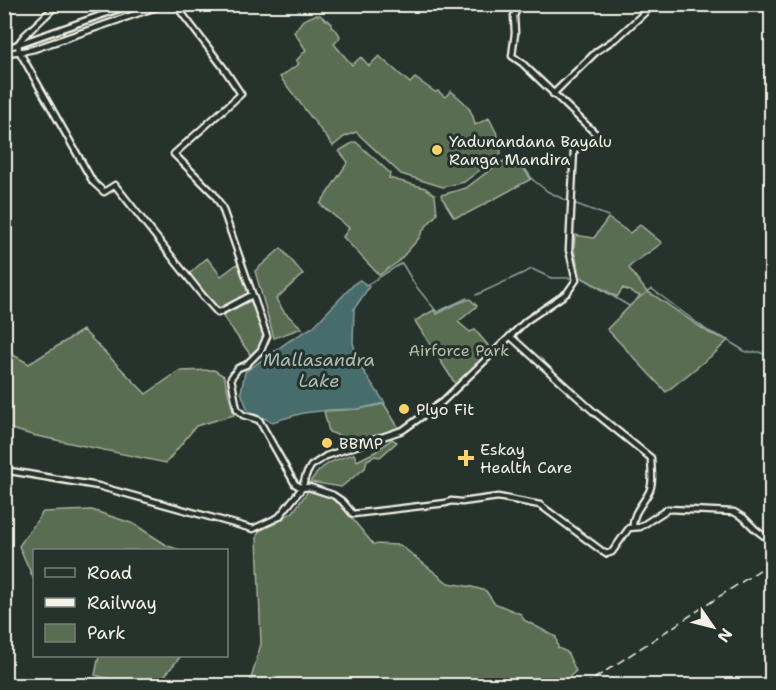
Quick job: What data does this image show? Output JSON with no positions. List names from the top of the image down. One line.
{"water":["Mallasandra Lake"],"parks":["Airforce Park"],"places":{"other":["Yadunandana Bayalu Ranga Mandira","Plyo Fit","BBMP"],"health":["Eskay Health Care"]},"legend":["Road","Railway","Park"],"north":"bottom right"}
